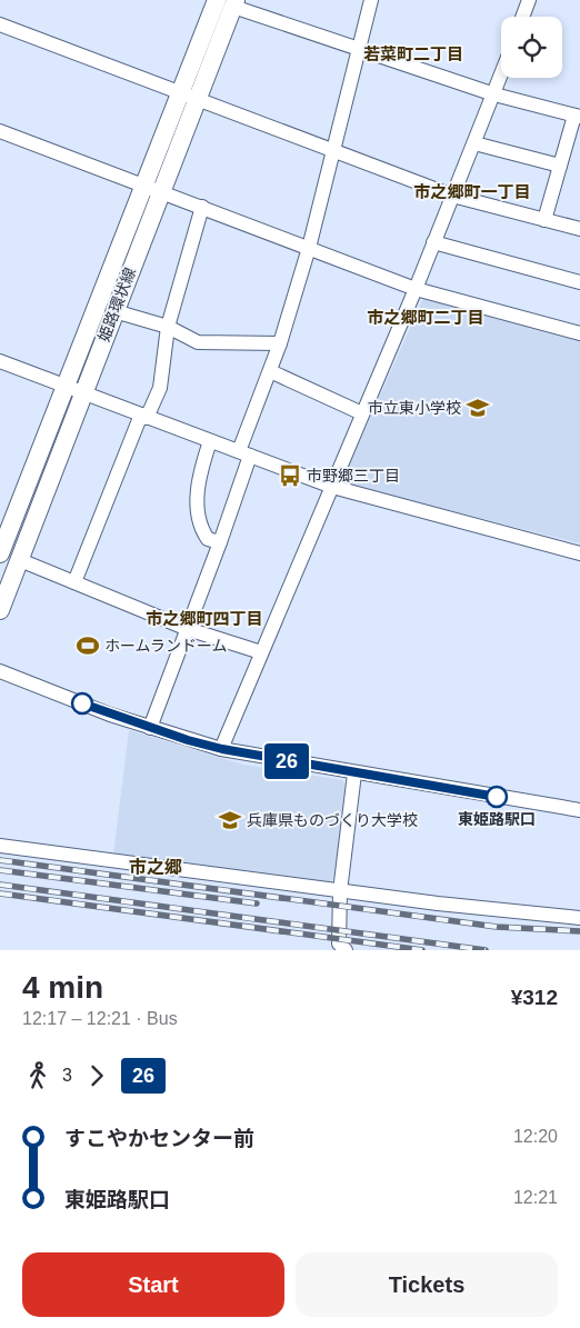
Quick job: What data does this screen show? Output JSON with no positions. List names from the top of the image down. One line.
{"streets":{"main road":["姫路環状線"]},"districts":["若菜町二丁目","市之郷町一丁目","市之郷町二丁目","市之郷町四丁目","市之郷"],"places":{"school or university":["市立東小学校","兵庫県ものづくり大学校"],"bus stop":["市野郷三丁目"],"sports":["ホームランドーム"],"other":["東姫路駅口"]},"lines":["bus line 26"],"page":{"on_map":"26","heading":["4 min","12:17 – 12:21 · Bus","¥312"],"legs":["3","26"],"list":[{"name":"すこやかセンター前","value":"12:20"},{"name":"東姫路駅口","value":"12:21"}],"buttons":["Start","Tickets"]}}
